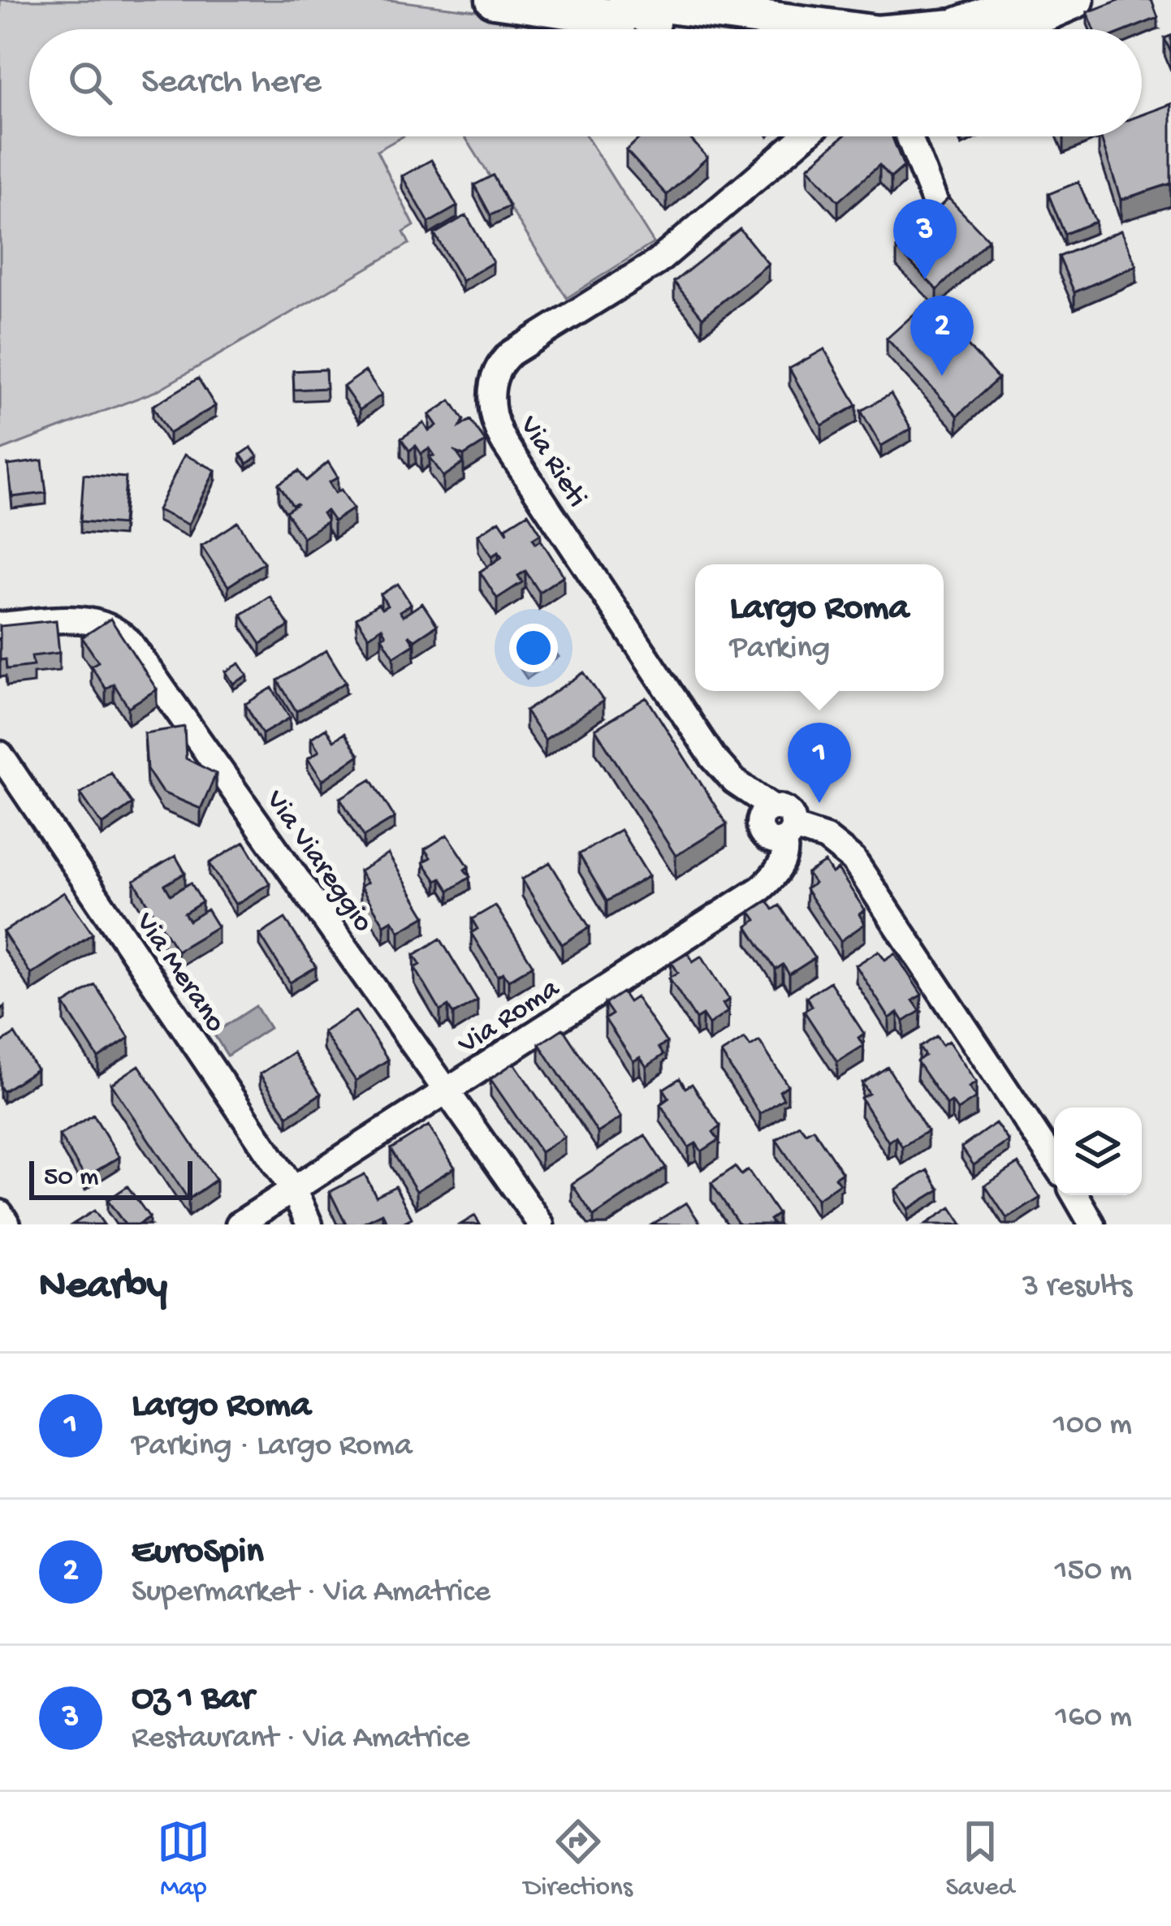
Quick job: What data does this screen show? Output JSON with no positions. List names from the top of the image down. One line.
{"streets":{"street":["Via Rieti","Via Viareggio","Via Merano","Via Roma"]},"crossings":[["Via Rieti","Via Roma"],["Via Viareggio","Via Roma"],["Via Merano","Via Roma"]],"scale_bar":"50 m","page":{"search":"Search here","pins":["3","2","1"],"popup":["Largo Roma","Parking"],"scale":"50 m","heading":["Nearby","3 results"],"list":[{"mark":"1","name":"Largo Roma","note":"Parking · Largo Roma","value":"100 m"},{"mark":"2","name":"EuroSpin","note":"Supermarket · Via Amatrice","value":"150 m"},{"mark":"3","name":"Oz 1 Bar","note":"Restaurant · Via Amatrice","value":"160 m"}],"nav":["Map","Directions","Saved"]}}
